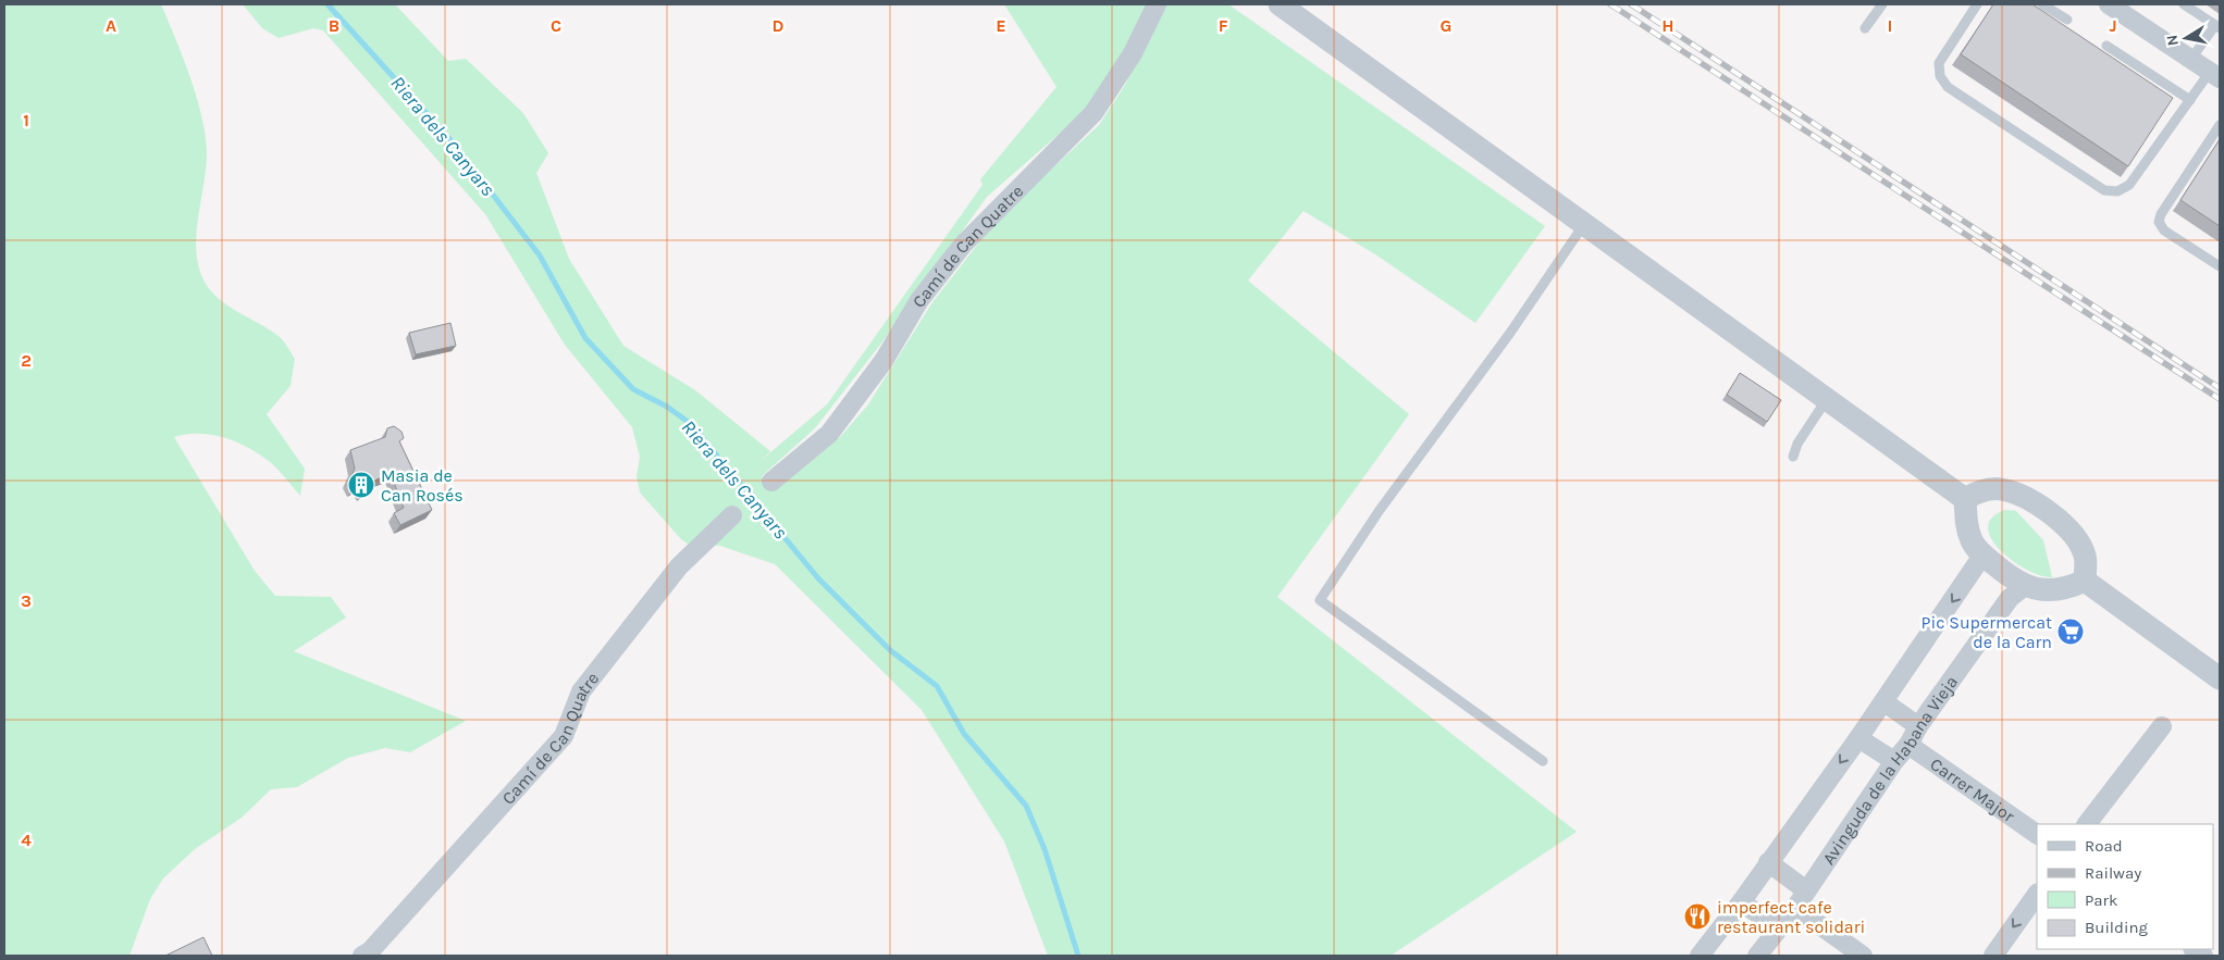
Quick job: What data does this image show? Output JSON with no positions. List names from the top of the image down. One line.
{"streets":{"street":["Camí de Can Quatre","Avinguda de la Habana Vieja","Carrer Major"]},"crossings":[["Avinguda de la Habana Vieja","Carrer Major"]],"water":["Riera dels Canyars"],"places":{"building":["Masia de Can Rosés"],"supermarket":["Pic Supermercat de la Carn"],"restaurant":["imperfect cafe restaurant solidari"]},"legend":["Road","Railway","Park","Building"],"north":"left","grid":{"columns":["A","B","C","D","E","F","G","H","I","J"],"rows":["1","2","3","4"]}}
